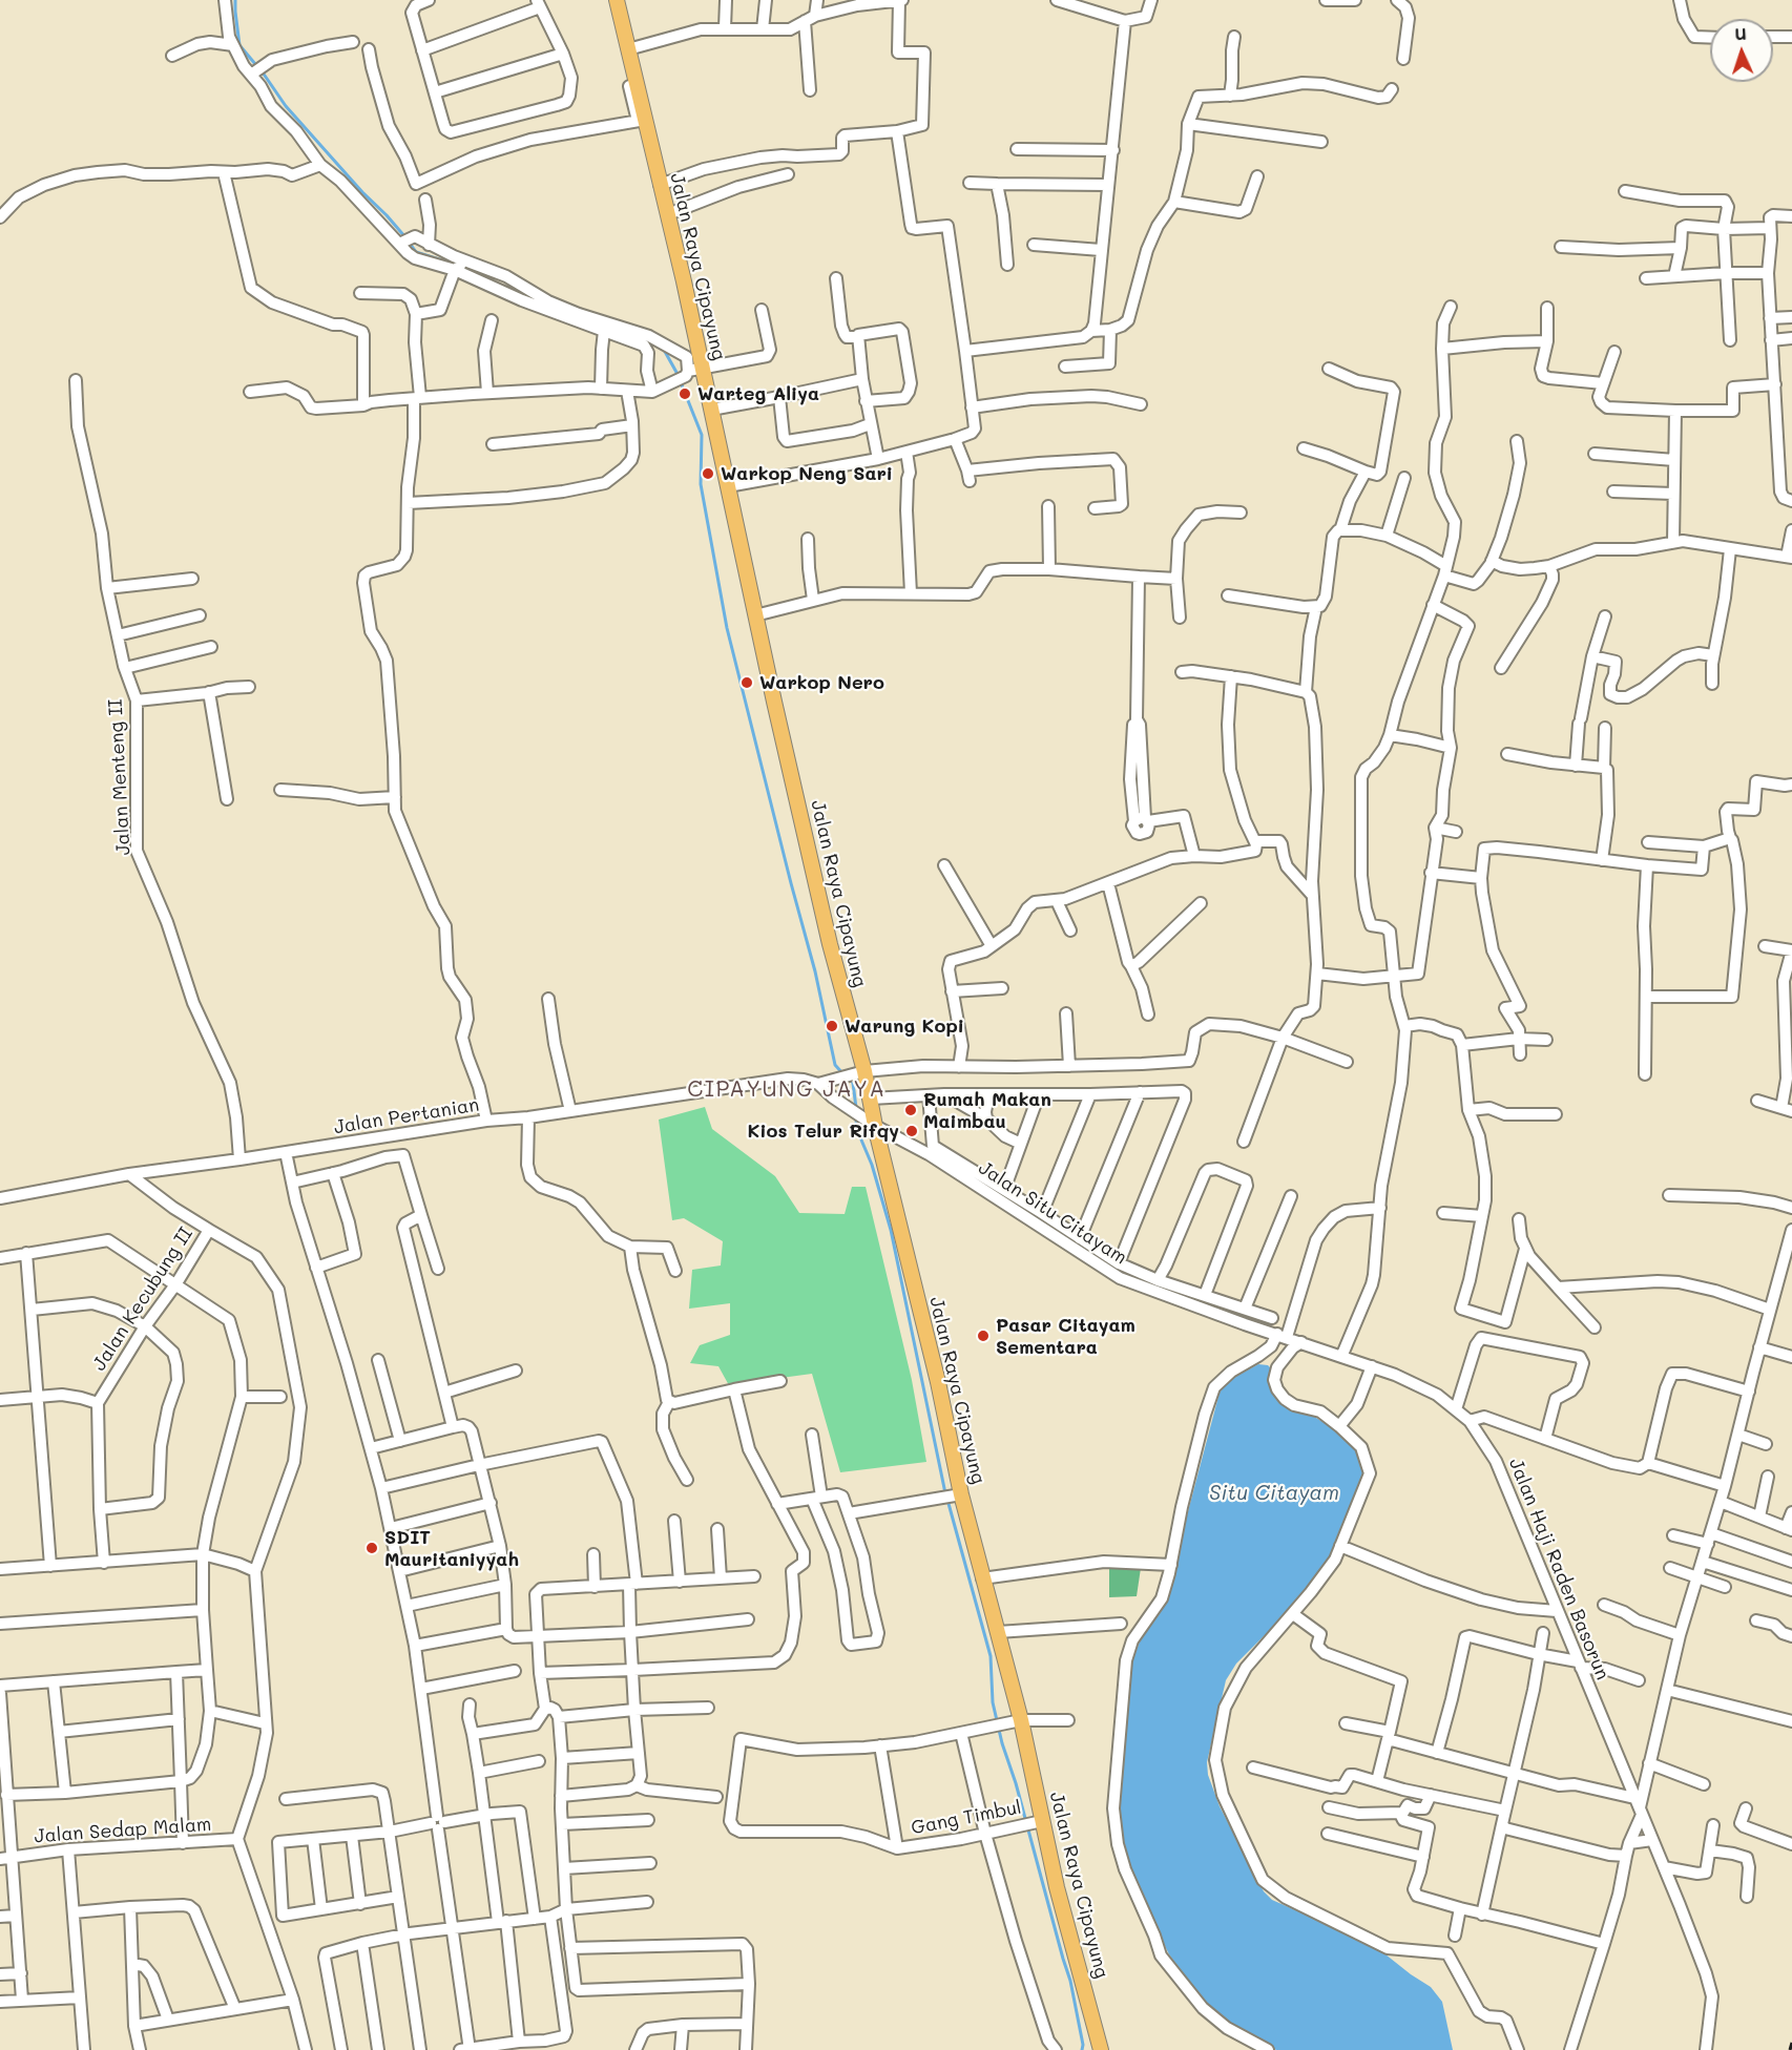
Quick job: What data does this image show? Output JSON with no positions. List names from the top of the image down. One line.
{"streets":{"main road":["Jalan Raya Cipayung"],"street":["Jalan Menteng II","Jalan Pertanian","Jalan Situ Citayam","Jalan Kecubung II","Jalan Haji Raden Basorun","Gang Timbul","Jalan Sedap Malam"]},"crossings":[["Jalan Raya Cipayung","Jalan Pertanian"],["Jalan Raya Cipayung","Jalan Situ Citayam"],["Jalan Raya Cipayung","Gang Timbul"],["Jalan Menteng II","Jalan Pertanian"],["Jalan Pertanian","Jalan Situ Citayam"],["Jalan Situ Citayam","Jalan Haji Raden Basorun"],["Jalan Kecubung II","Jalan Sedap Malam"]],"districts":["CIPAYUNG JAYA"],"water":["Situ Citayam"],"places":["Warteg Aliya","Warkop Neng Sari","Warkop Nero","Warung Kopi","Rumah Makan Maimbau","Kios Telur Rifqy","Pasar Citayam Sementara","SDIT Mauritaniyyah"],"north":"top"}
